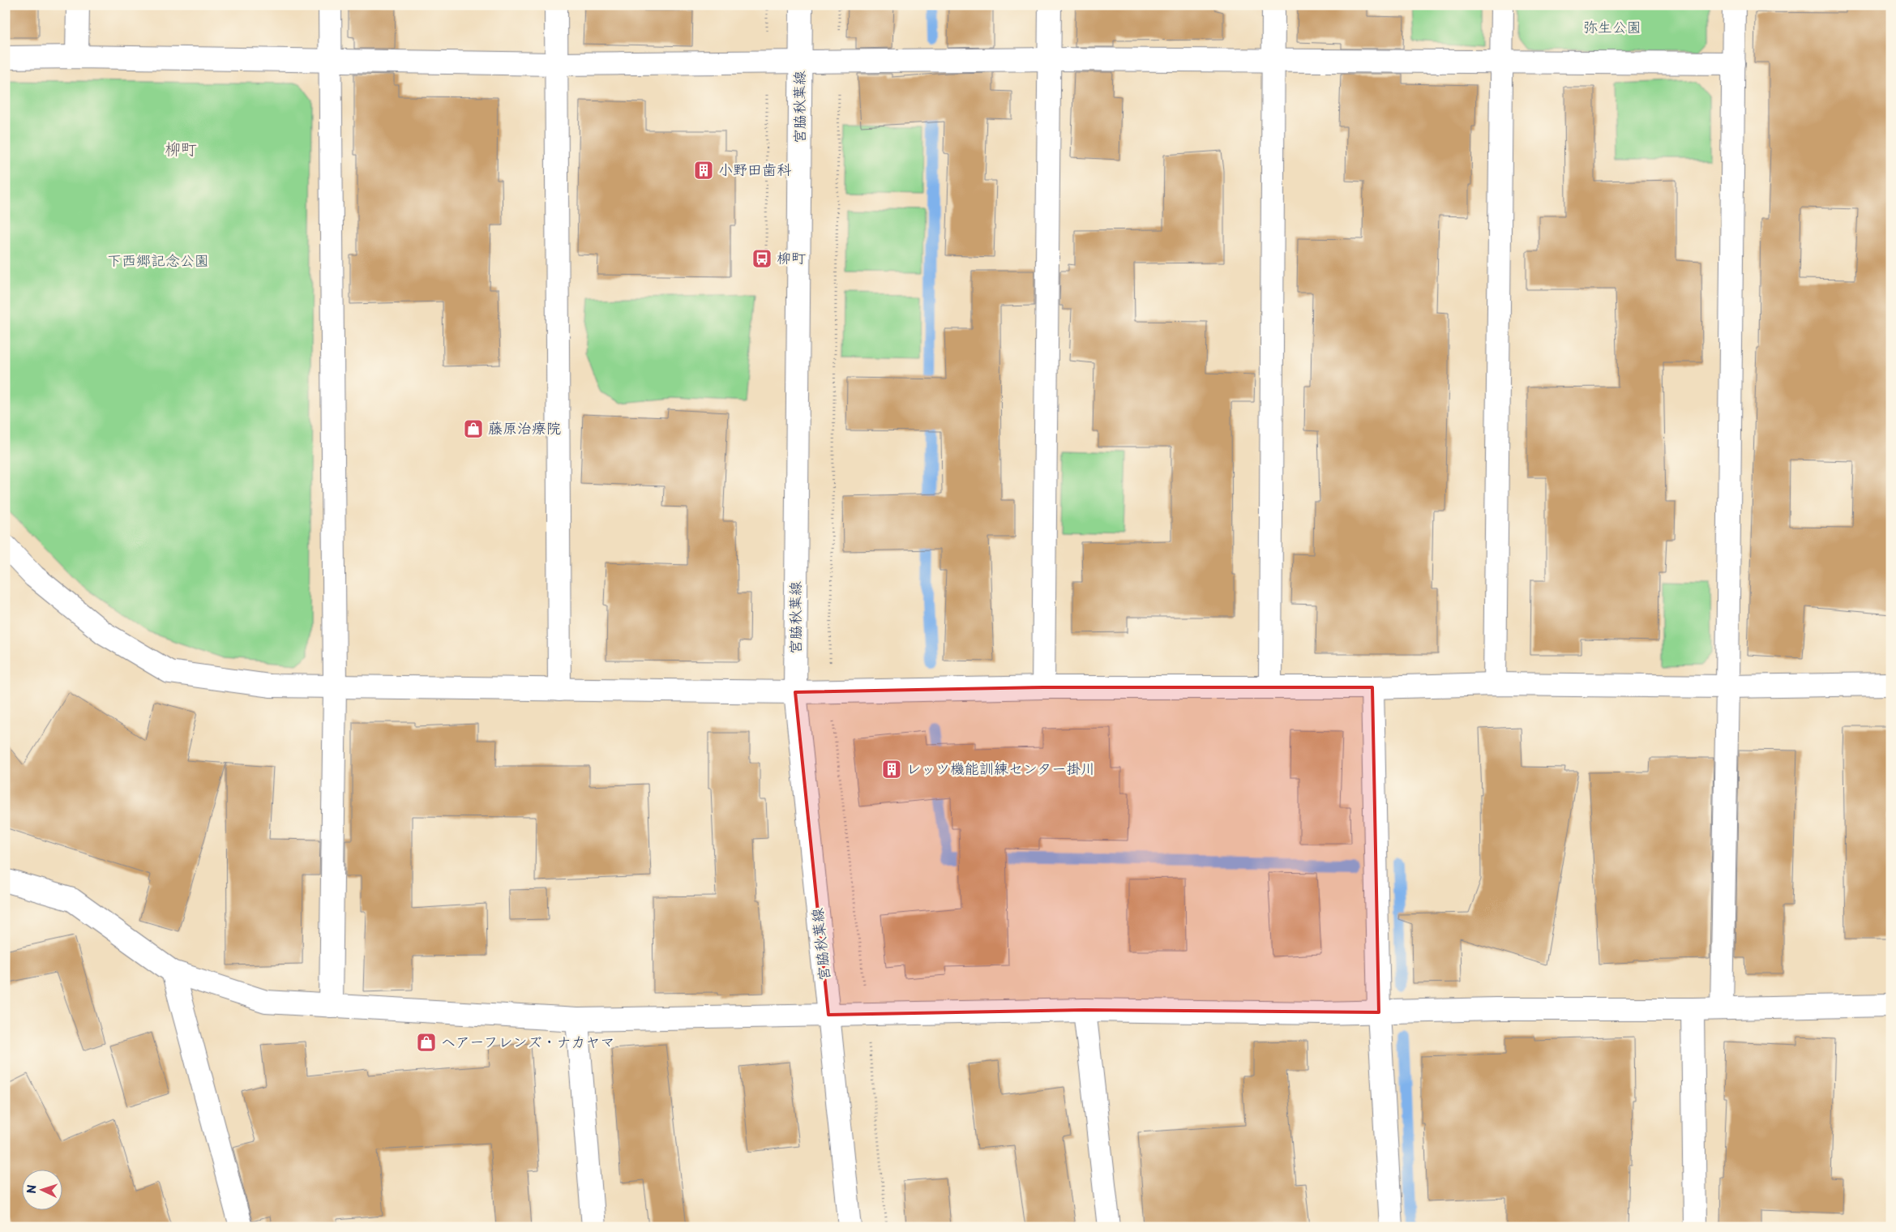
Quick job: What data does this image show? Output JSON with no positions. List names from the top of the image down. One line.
{"streets":{"street":["宮脇秋葉線"]},"districts":["柳町"],"parks":["弥生公園","下西郷記念公園"],"places":{"building":["小野田歯科","レッツ機能訓練センター掛川"],"bus stop":["柳町"],"shop":["藤原治療院","ヘアーフレンズ・ナカヤマ"]},"north":"left"}
